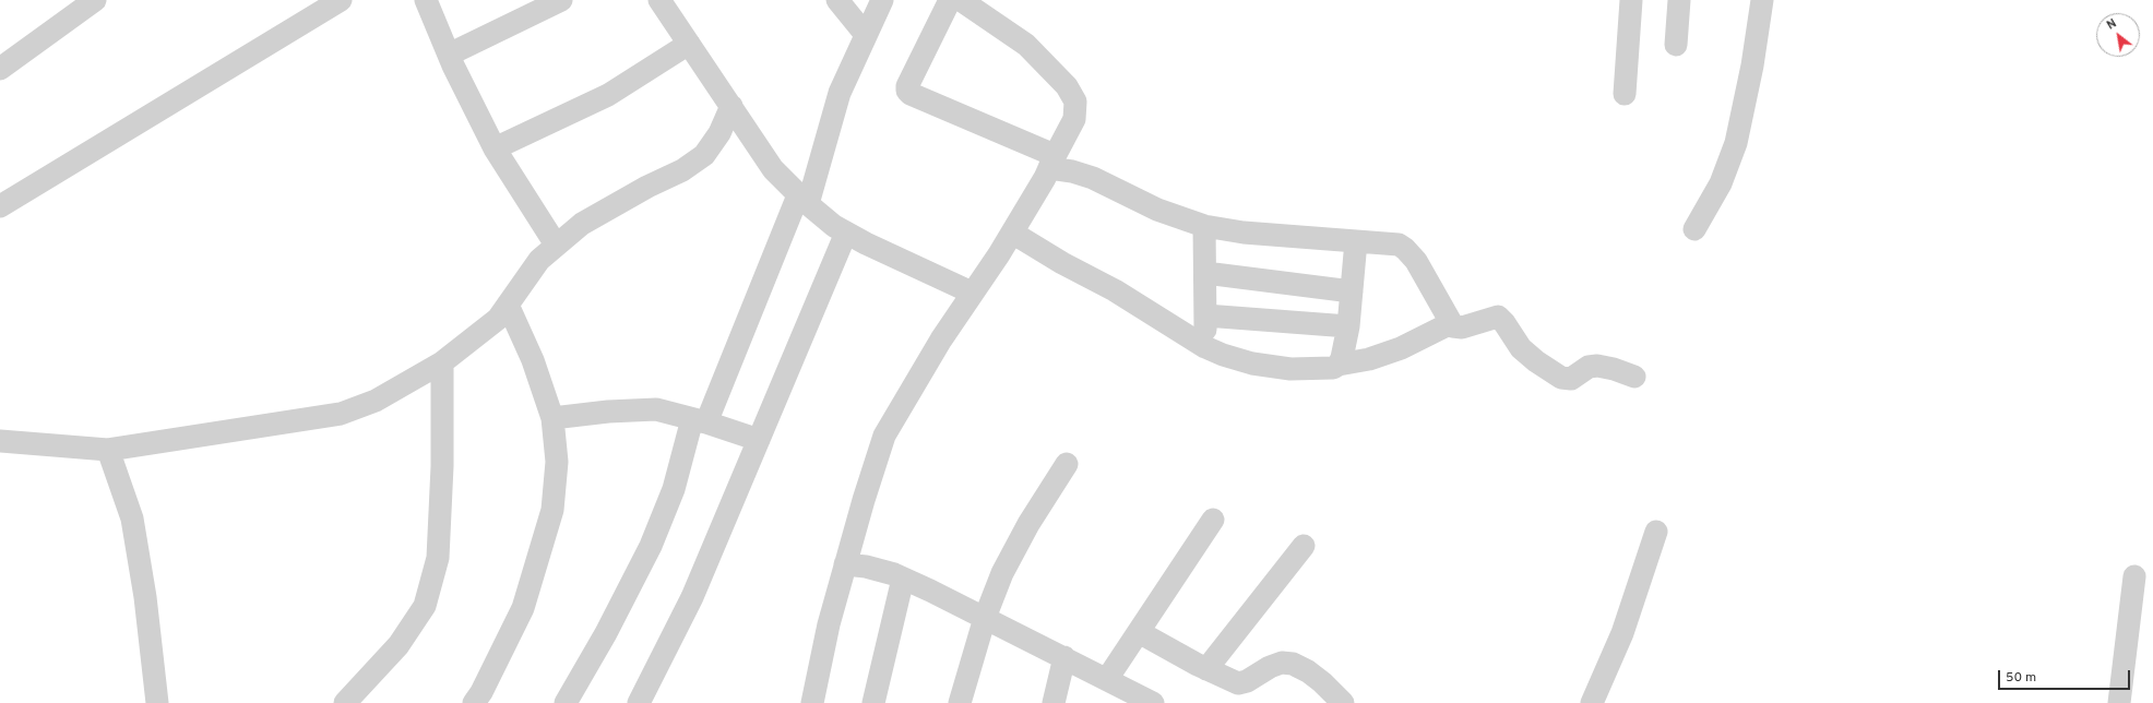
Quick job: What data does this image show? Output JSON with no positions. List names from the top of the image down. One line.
{"scale_bar":"50 m","north":"top left"}
